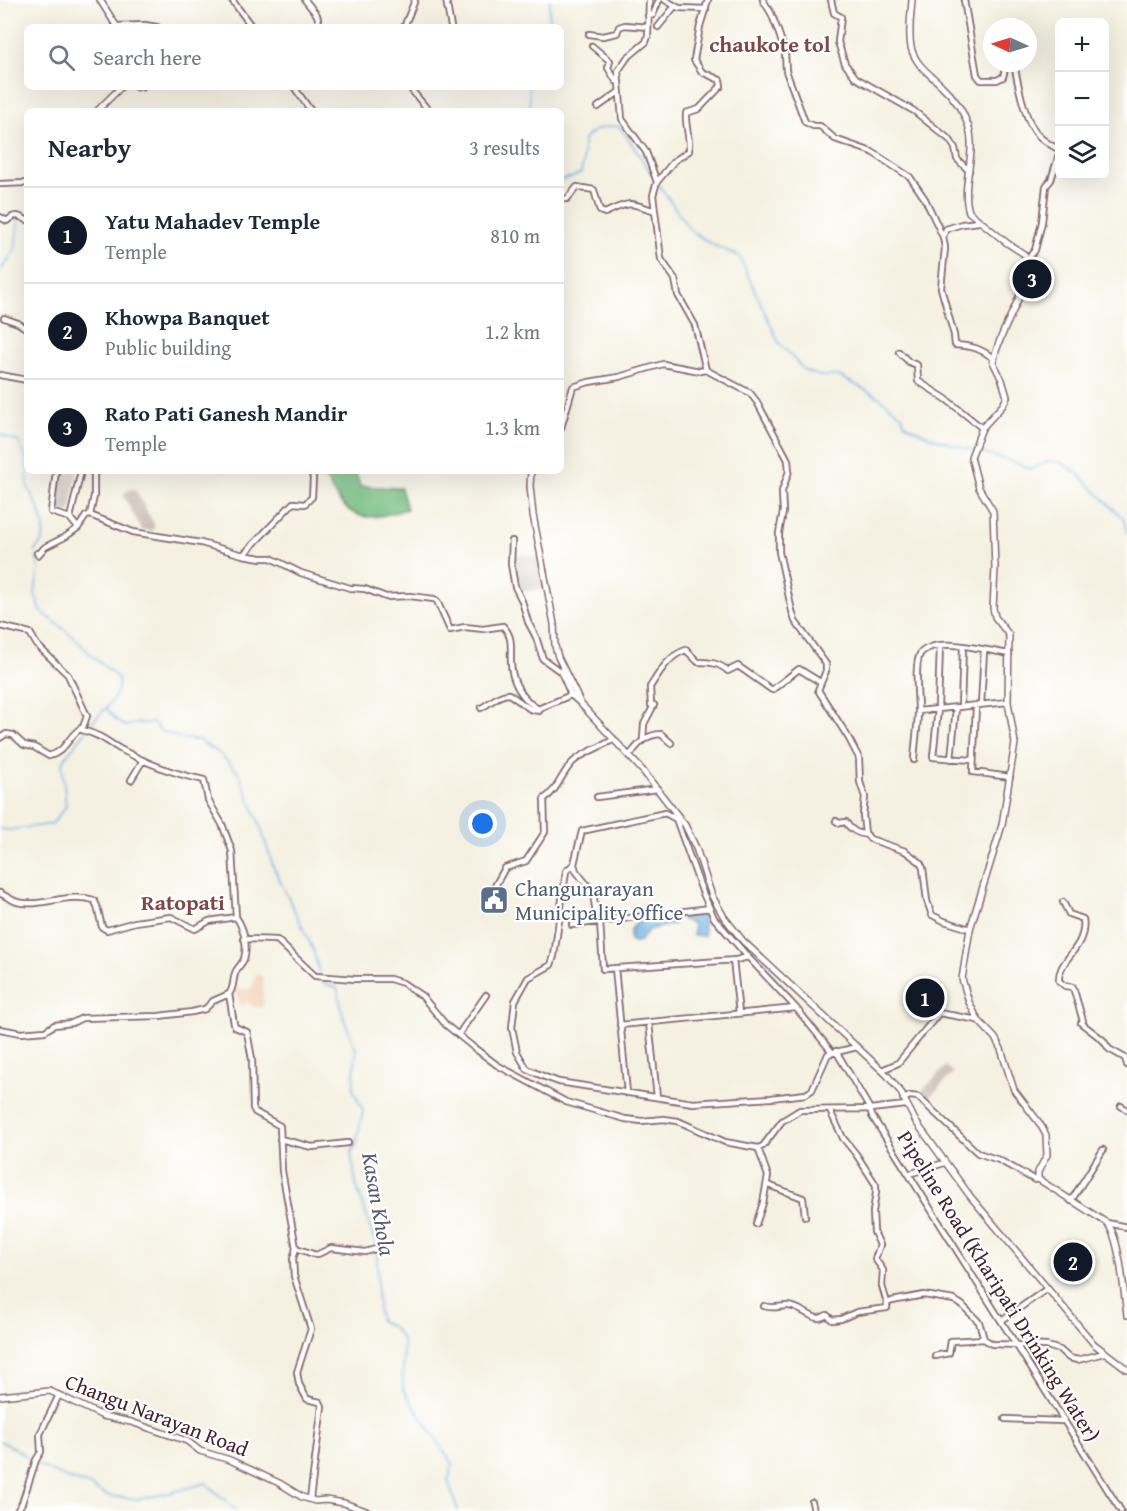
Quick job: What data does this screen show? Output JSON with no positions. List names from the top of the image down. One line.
{"streets":{"main road":["Changu Narayan Road"],"street":["Pipeline Road (Kharipati Drinking Water)"]},"districts":["chaukote tol","Ratopati"],"water":["Kasan Khola"],"places":{"public building":["Changunarayan Municipality Office"]},"north":"left","page":{"map_buttons":["+","−"],"search":"Search here","heading":["Nearby","3 results"],"list":[{"mark":"1","name":"Yatu Mahadev Temple","note":"Temple","value":"810 m"},{"mark":"2","name":"Khowpa Banquet","note":"Public building","value":"1.2 km"},{"mark":"3","name":"Rato Pati Ganesh Mandir","note":"Temple","value":"1.3 km"}],"pins":["3","1","2"]}}
